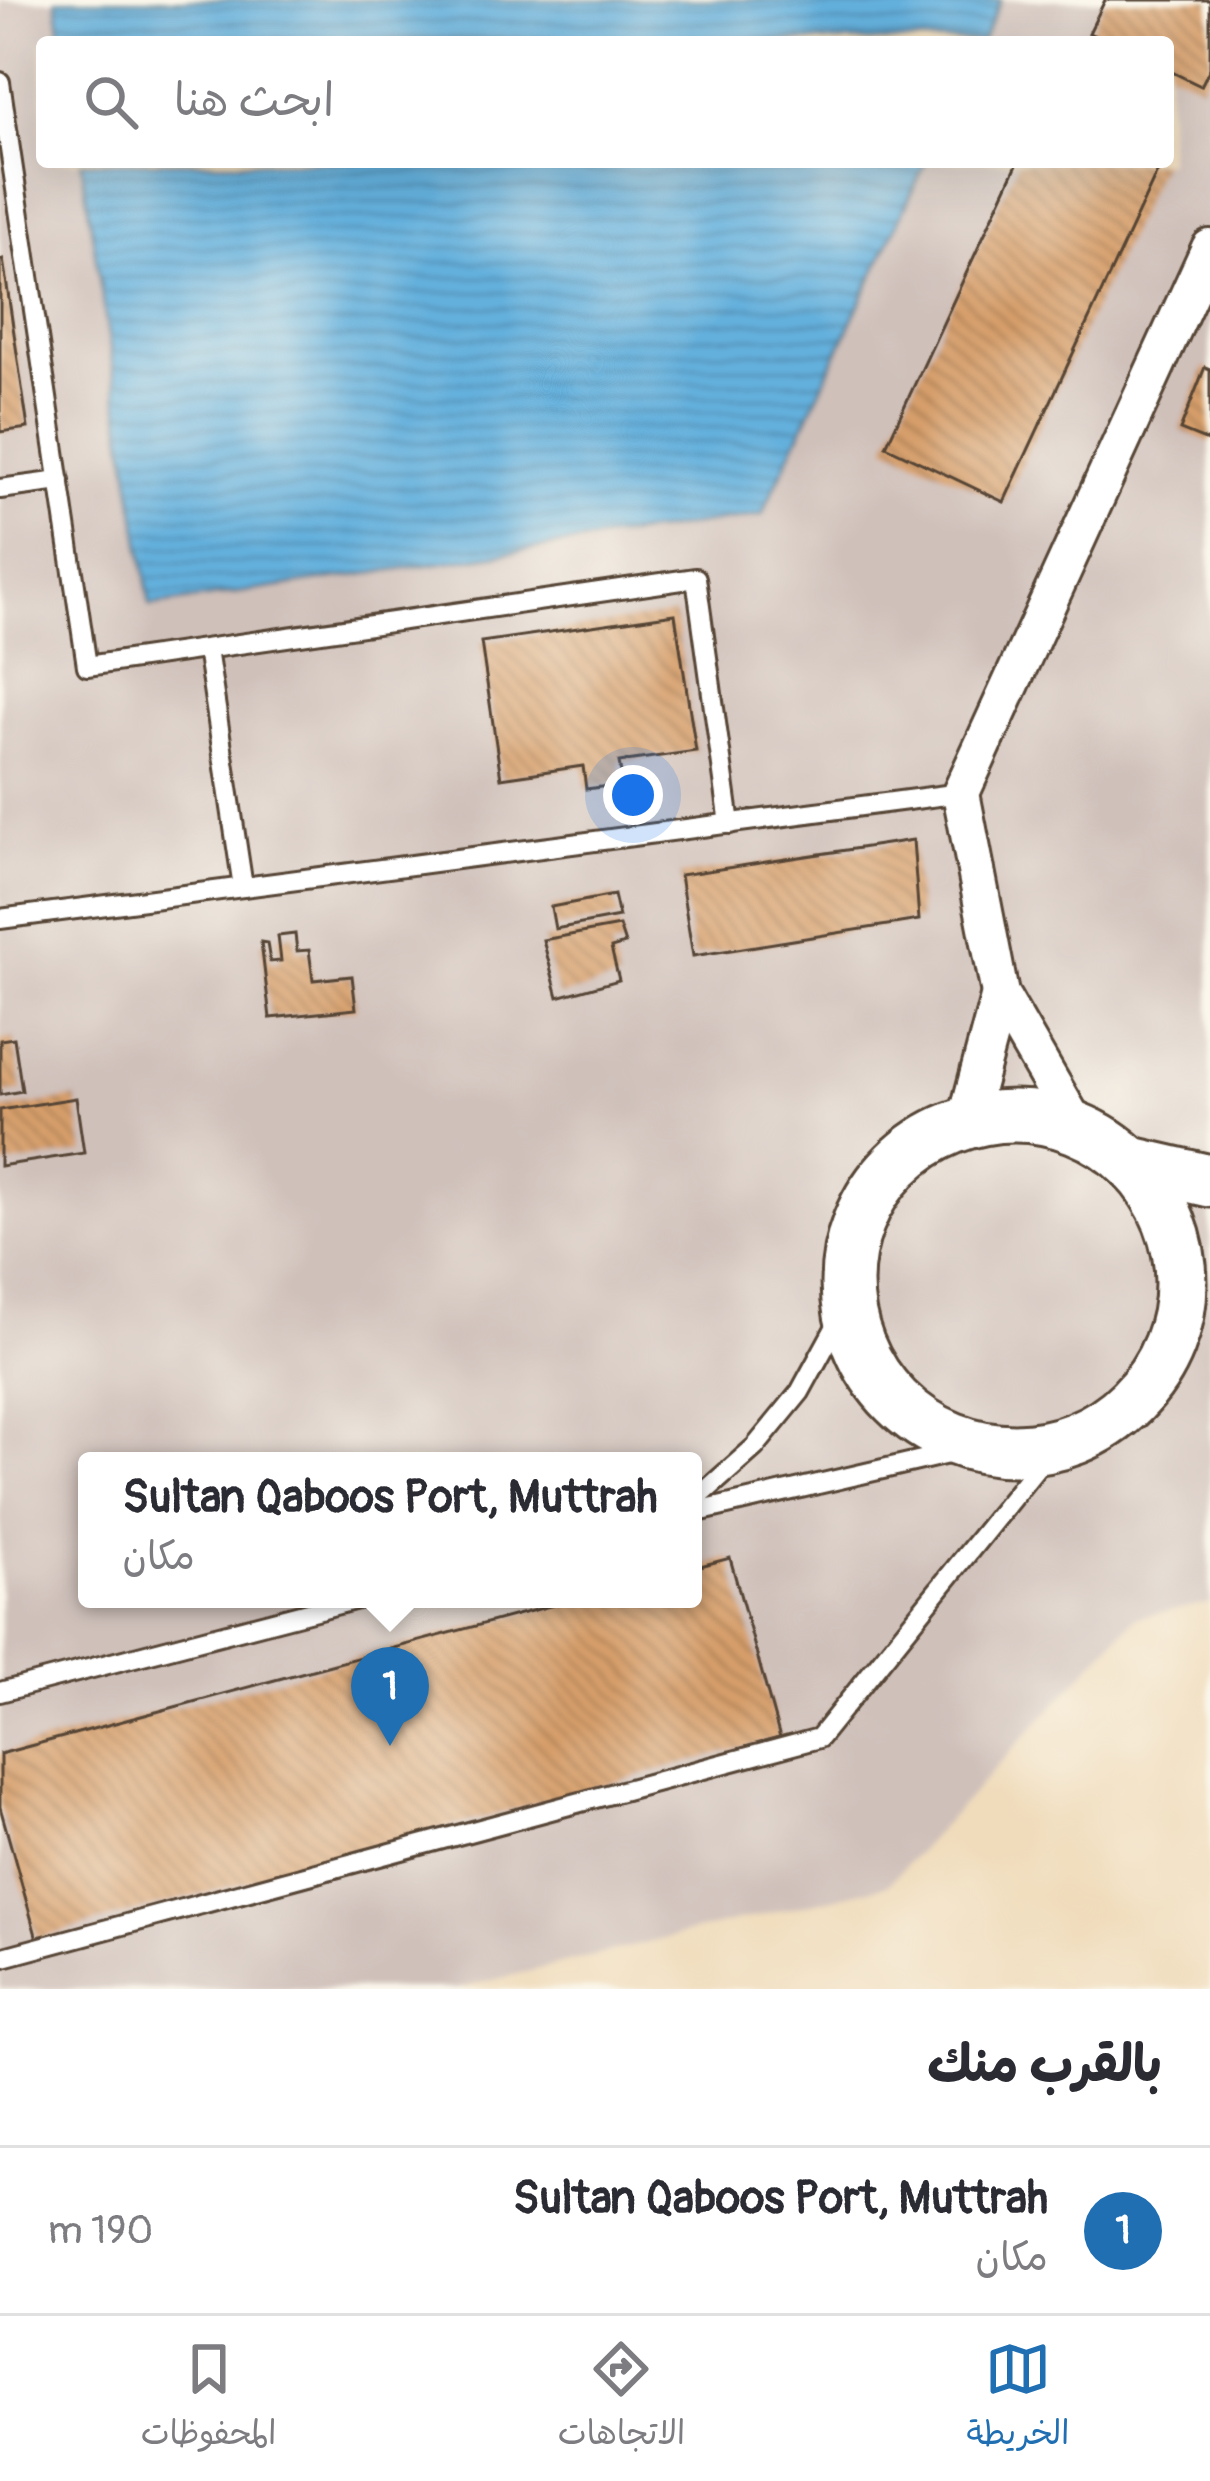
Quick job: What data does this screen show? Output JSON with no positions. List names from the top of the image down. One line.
{"page":{"search":"ابحث هنا","popup":["Sultan Qaboos Port, Muttrah","مكان"],"pins":"1","heading":"بالقرب منك","list":[{"mark":"1","name":"Sultan Qaboos Port, Muttrah","note":"مكان","value":"190 m"}],"nav":["الخريطة","الاتجاهات","المحفوظات"]}}
